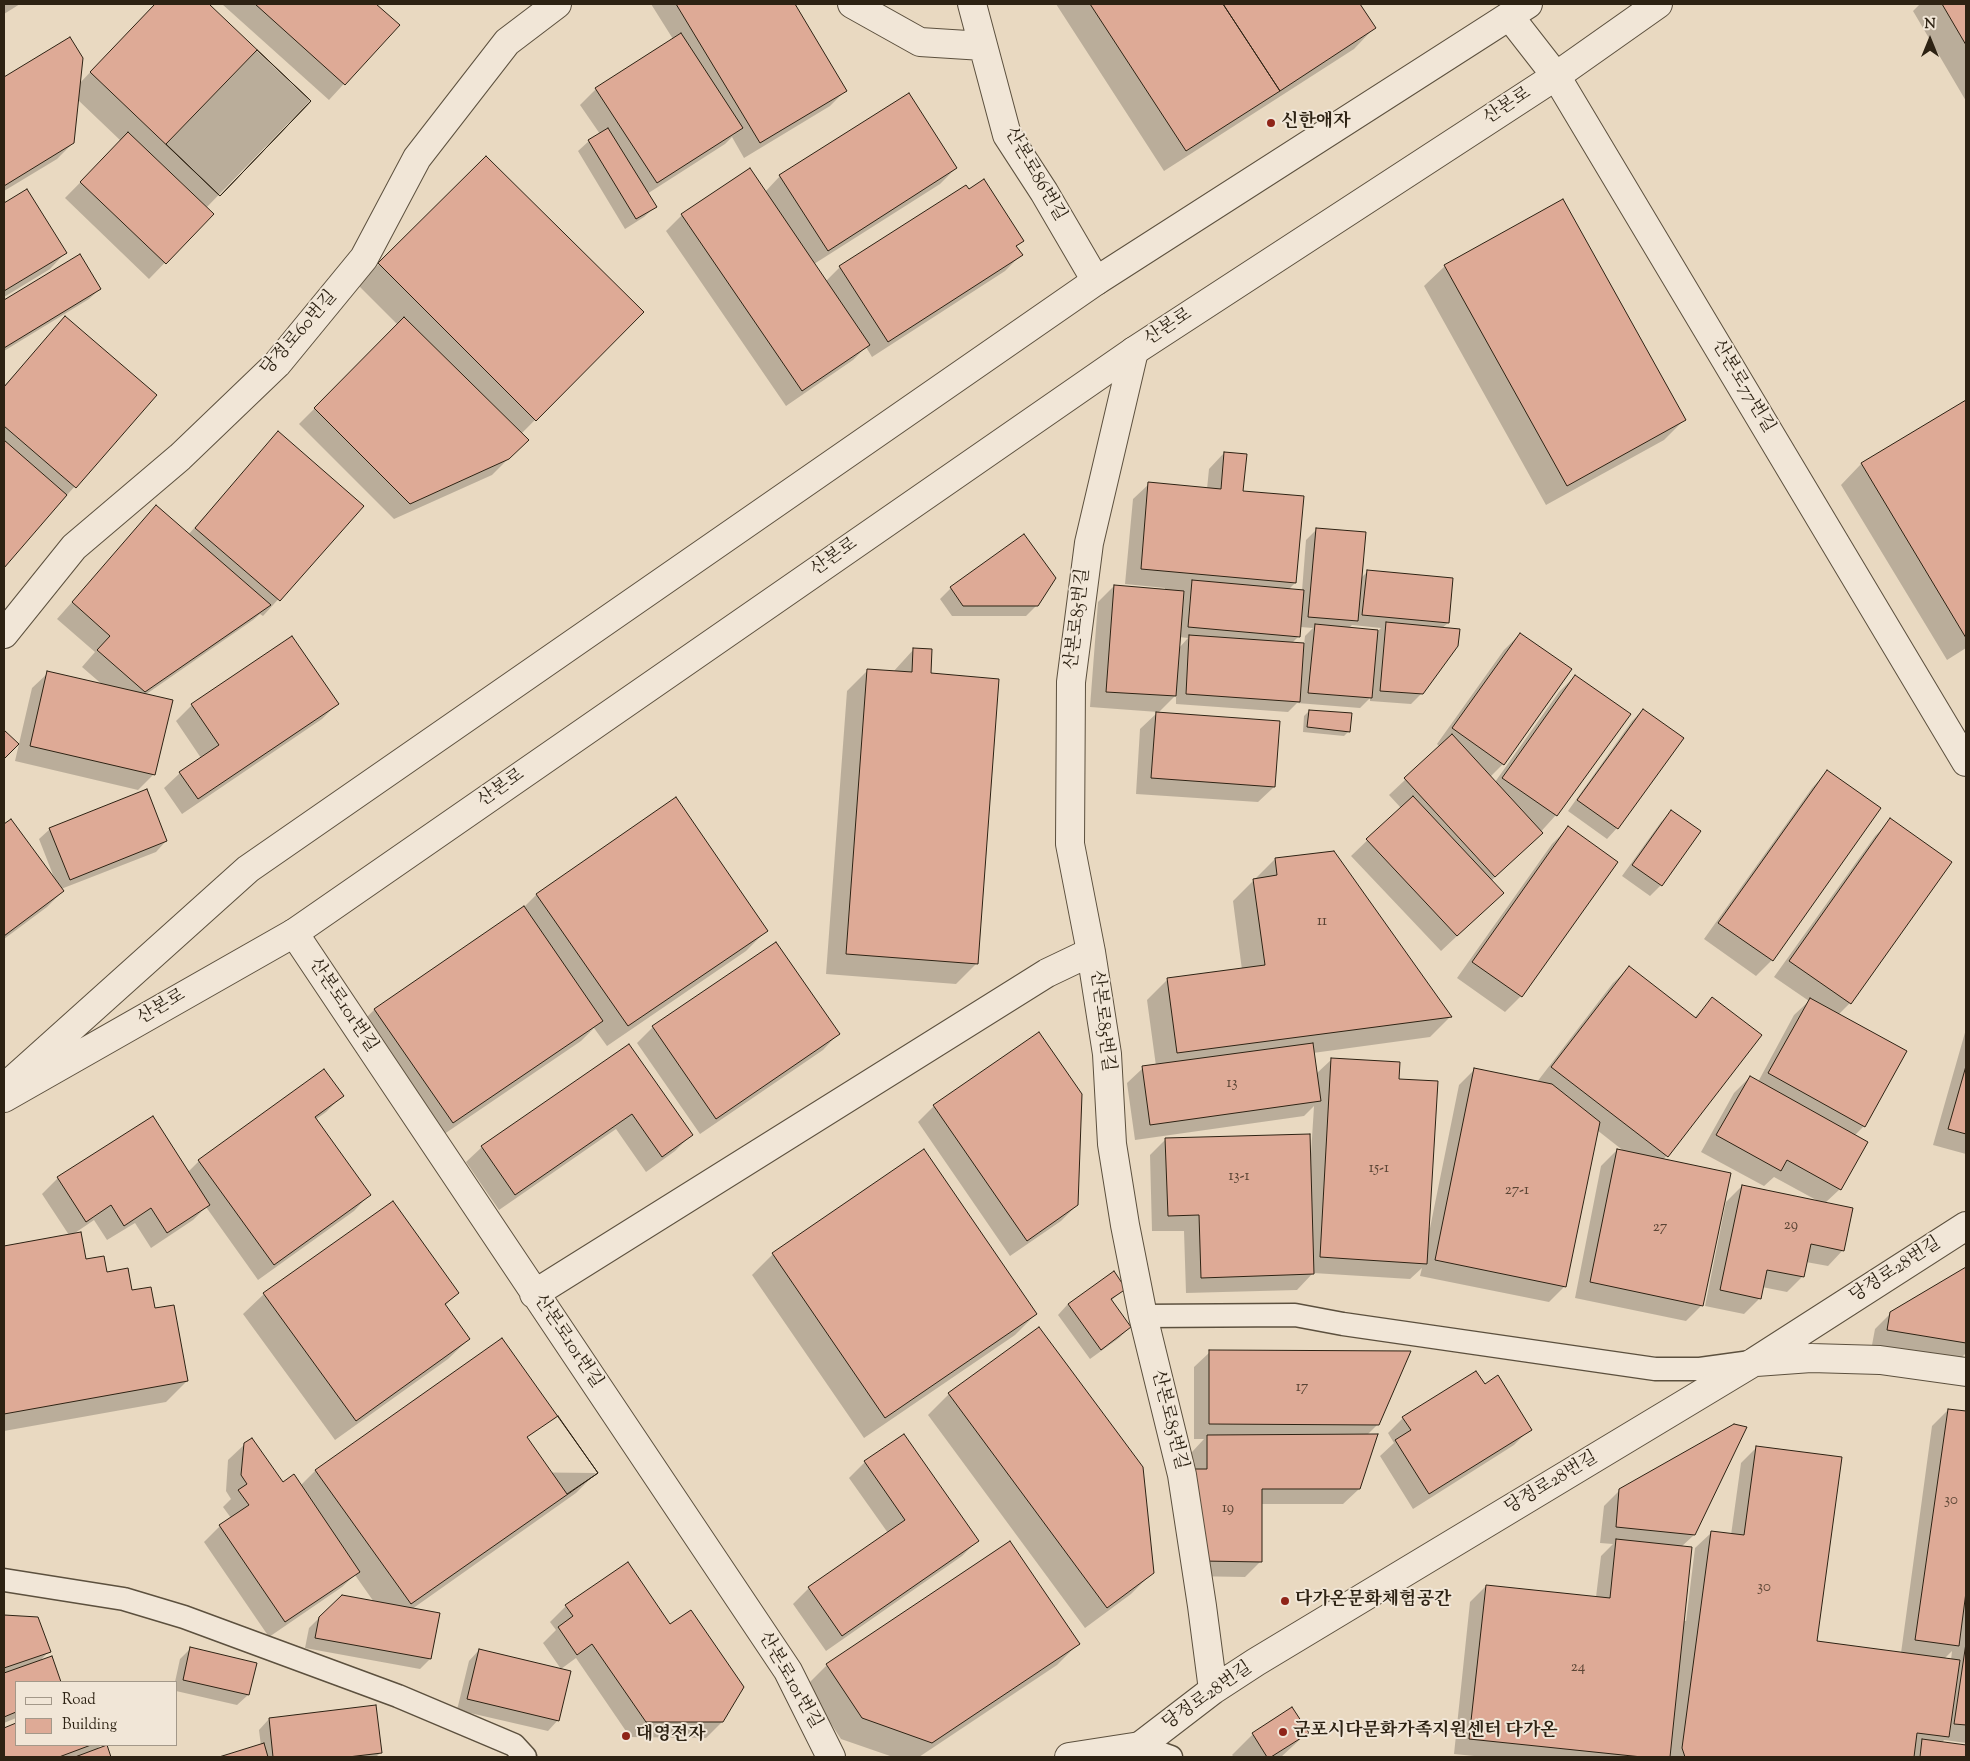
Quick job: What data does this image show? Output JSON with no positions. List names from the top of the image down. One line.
{"streets":{"street":["산본로","산본로86번길","당정로60번길","산본로77번길","산본로85번길","산본로101번길","당정로28번길"]},"crossings":[["산본로","산본로77번길"],["산본로","산본로85번길"],["산본로","산본로101번길"],["산본로85번길","당정로28번길"]],"places":["신한애자","다가온문화체험공간","군포시다문화가족지원센터 다가온","대영전자"],"house_numbers":["11","13","15-1","13-1","27-1","29","27","17","30","19","30","24"],"legend":["Road","Building"],"north":"top"}
